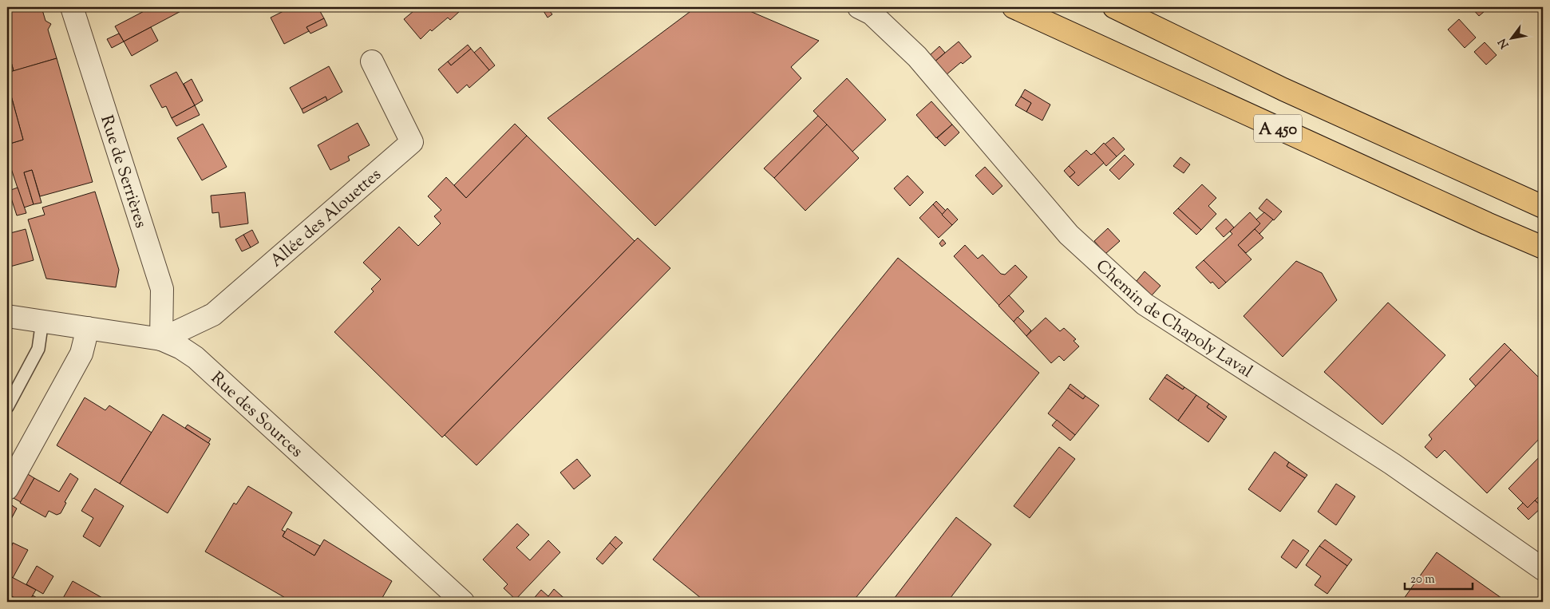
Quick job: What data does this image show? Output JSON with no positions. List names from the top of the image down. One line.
{"streets":{"highway":["A 450"],"street":["Rue de Serrières","Allée des Alouettes","Chemin de Chapoly Laval","Rue des Sources"]},"crossings":[["Rue de Serrières","Allée des Alouettes"],["Rue de Serrières","Rue des Sources"],["Allée des Alouettes","Rue des Sources"]],"scale_bar":"20 m","north":"bottom left"}
